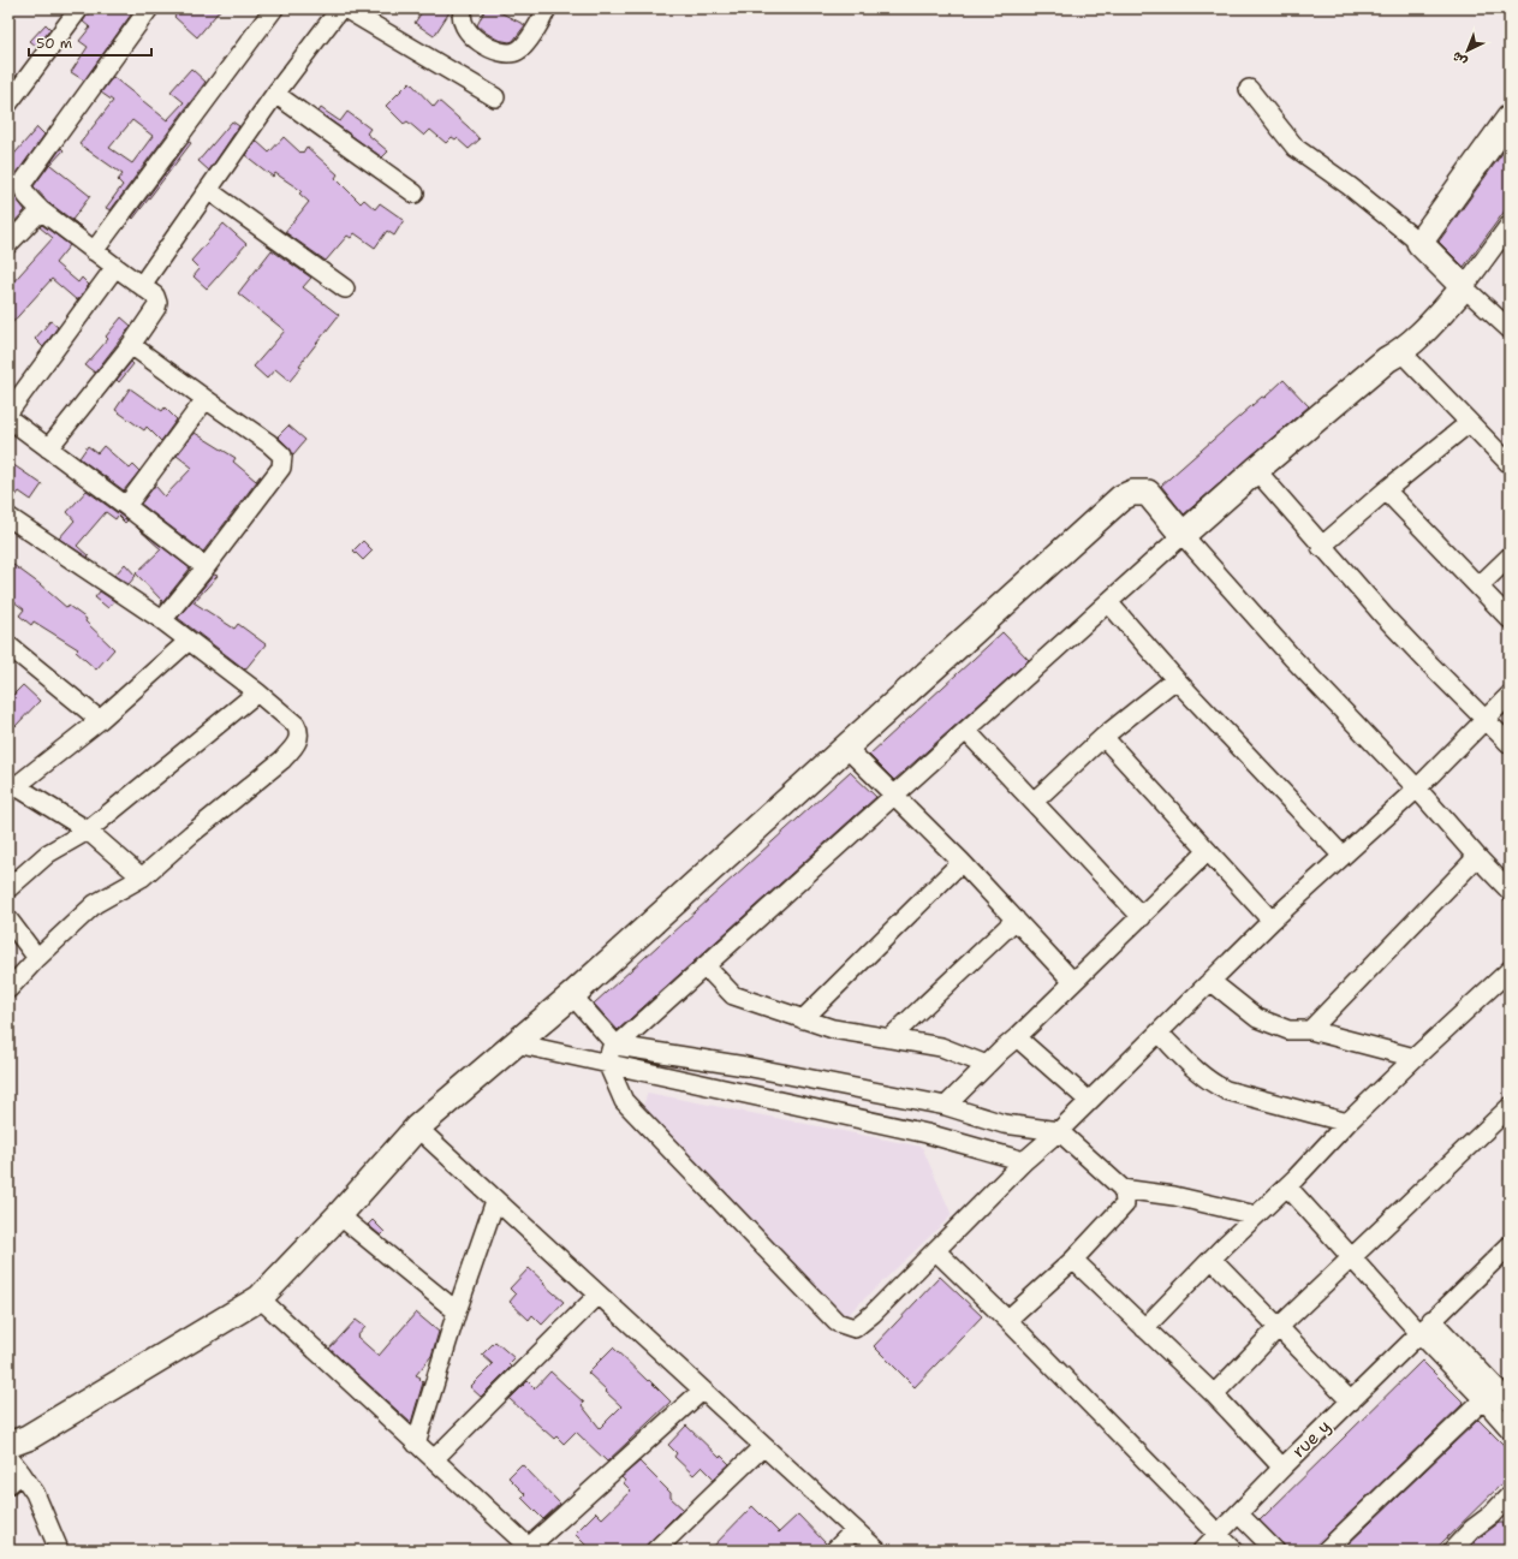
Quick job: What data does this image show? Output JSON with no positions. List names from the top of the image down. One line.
{"streets":{"street":["rue y"]},"scale_bar":"50 m","north":"bottom left"}
